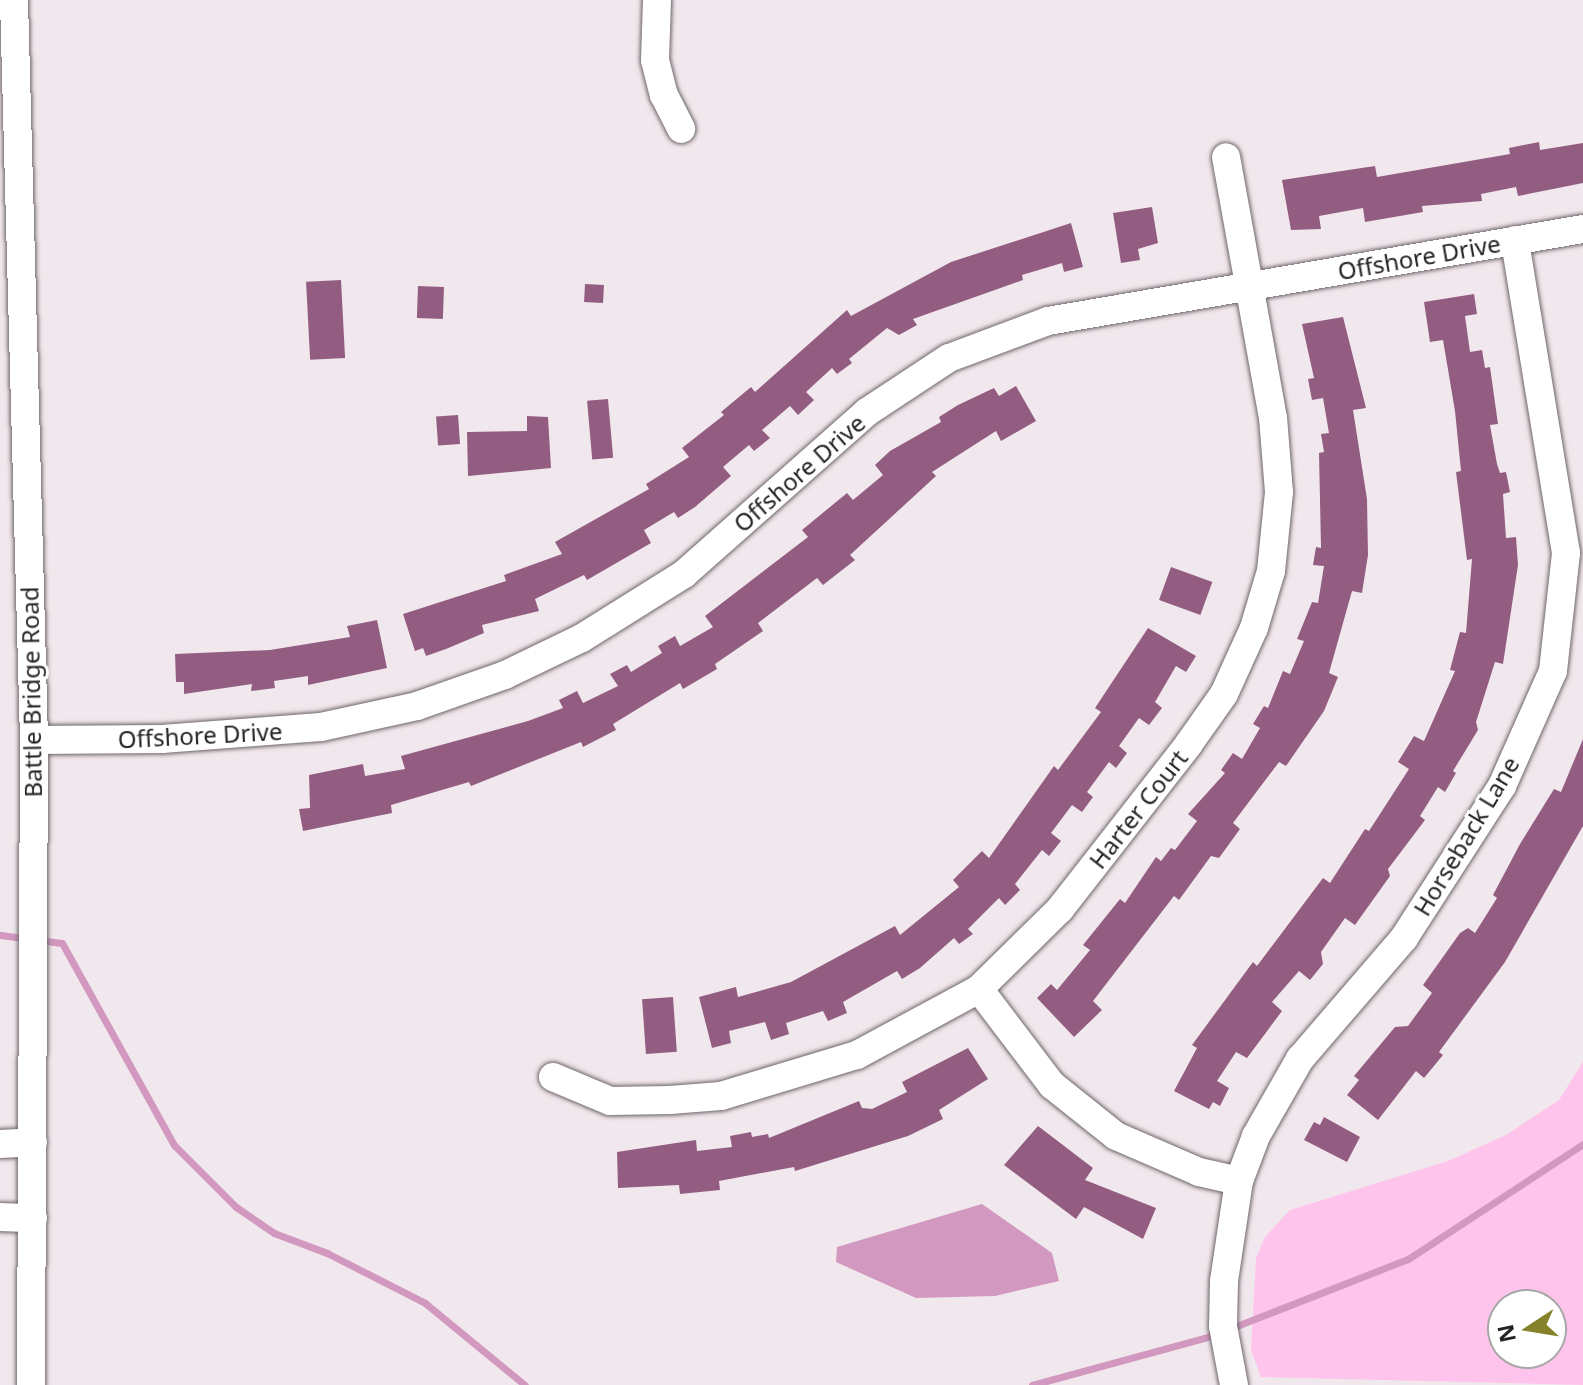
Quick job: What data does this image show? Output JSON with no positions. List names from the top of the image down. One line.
{"streets":{"street":["Offshore Drive","Battle Bridge Road","Harter Court","Horseback Lane"]},"crossings":[["Offshore Drive","Battle Bridge Road"],["Offshore Drive","Harter Court"],["Offshore Drive","Horseback Lane"]],"north":"left"}
